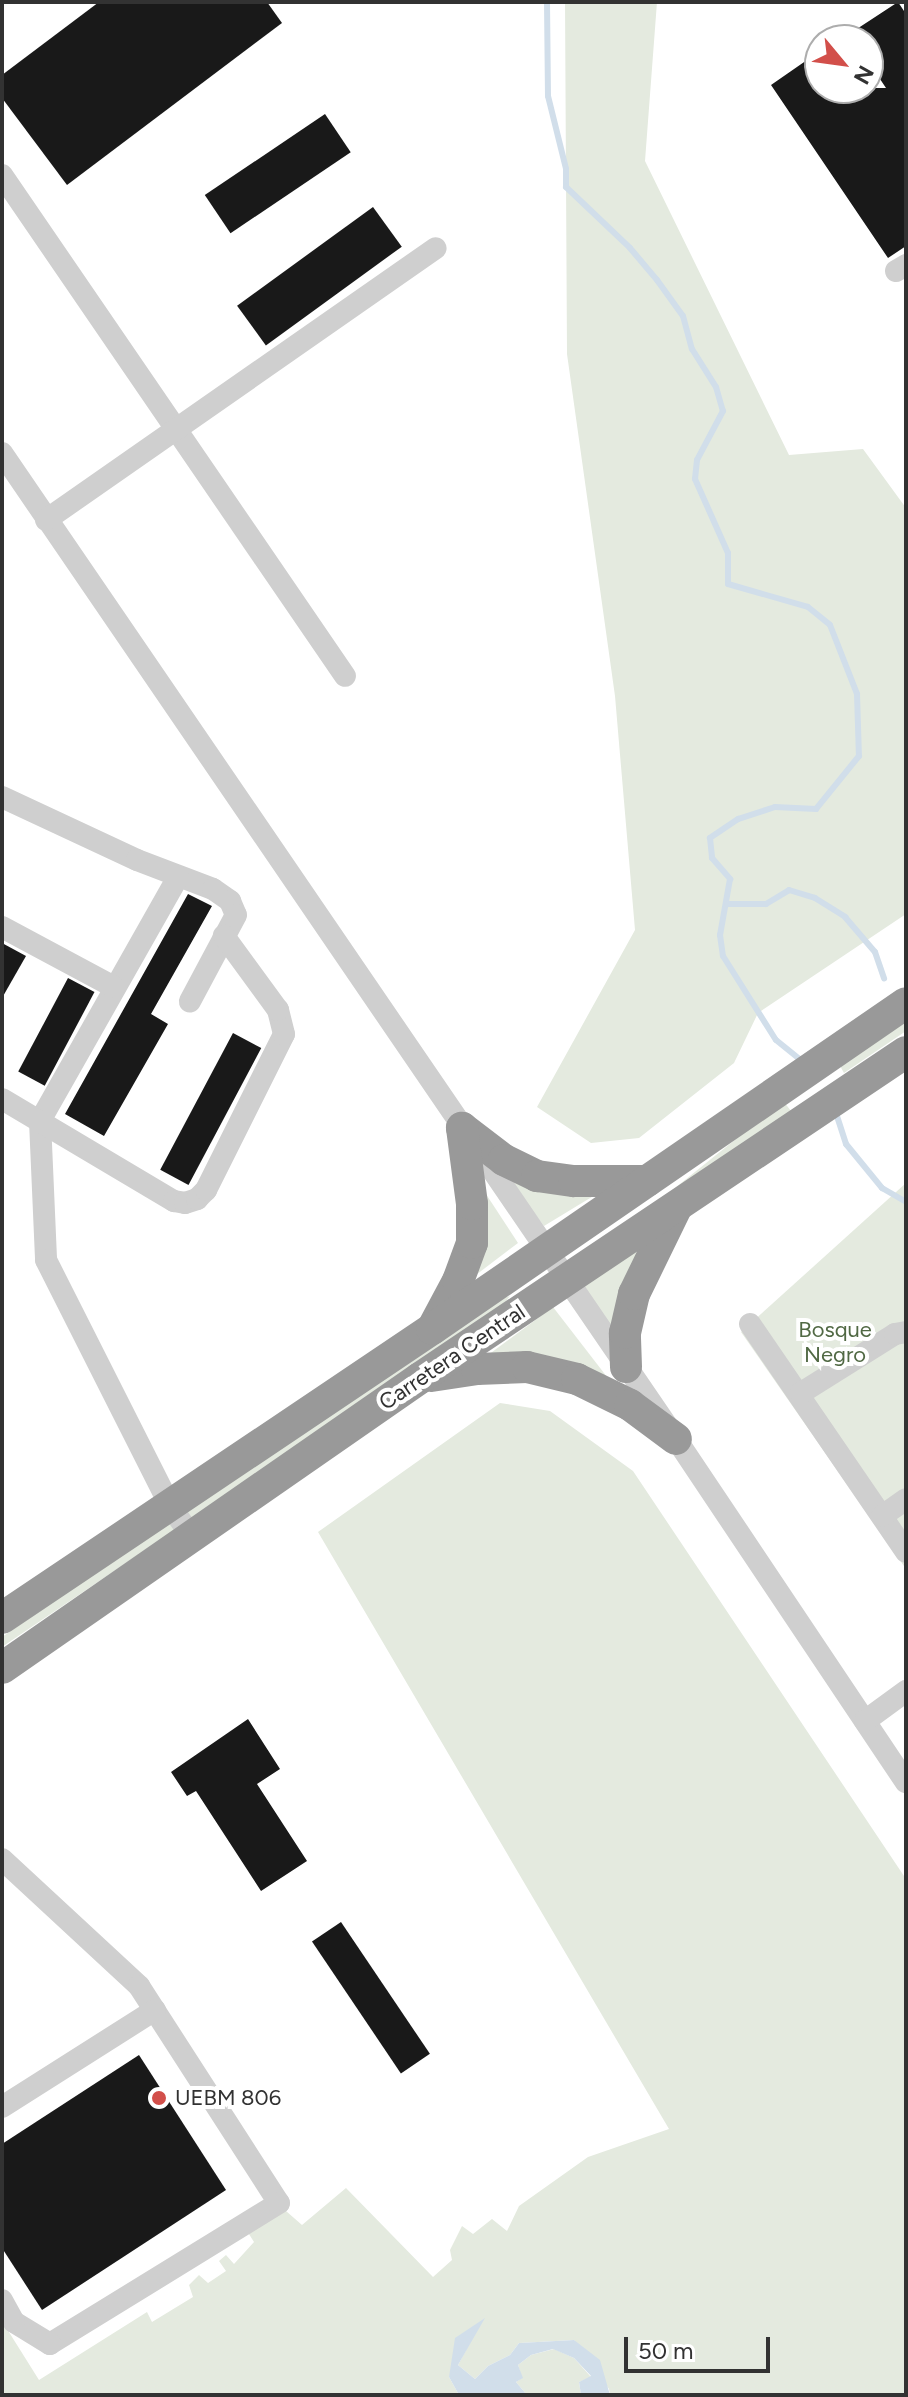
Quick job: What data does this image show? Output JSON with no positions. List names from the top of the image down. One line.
{"streets":{"highway":["Carretera Central"]},"parks":["Bosque Negro"],"places":["UEBM 806"],"scale_bar":"50 m","north":"bottom right"}
